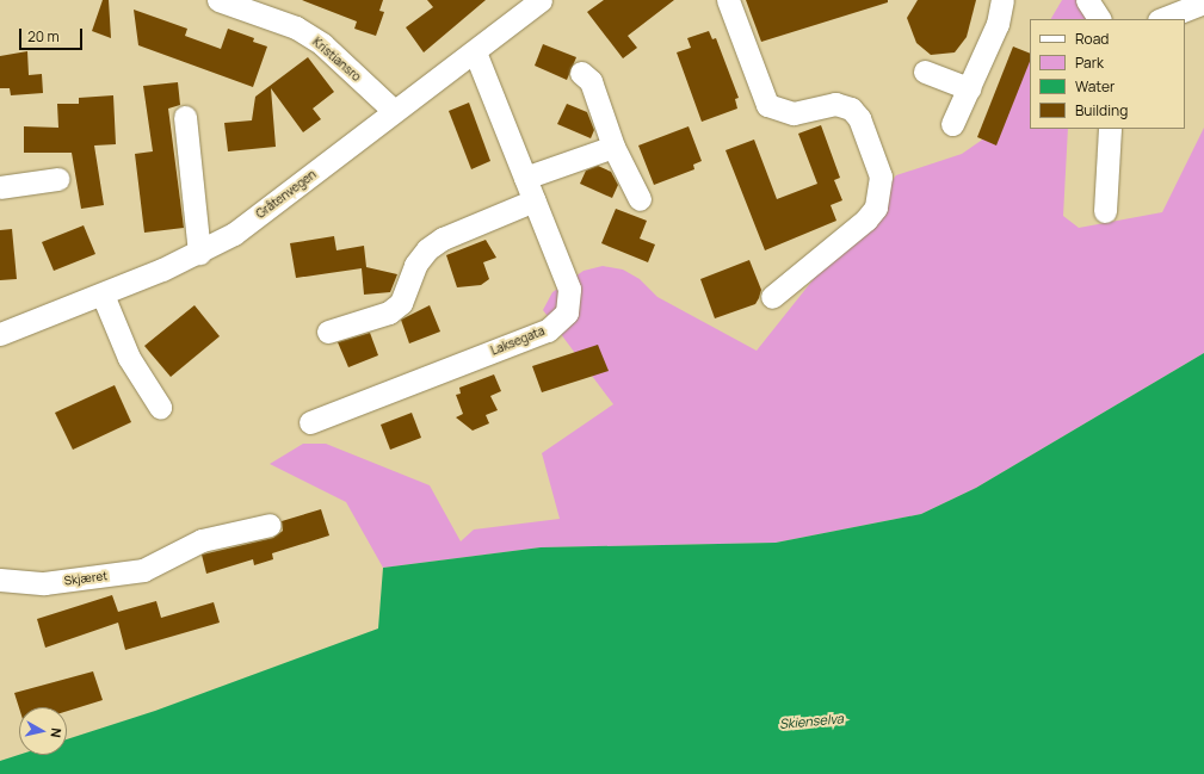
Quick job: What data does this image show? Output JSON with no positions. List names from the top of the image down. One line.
{"streets":{"street":["Kristiansro","Gråtenvegen","Laksegata","Skjæret"]},"crossings":[["Kristiansro","Gråtenvegen"],["Gråtenvegen","Laksegata"]],"water":["Skienselva"],"legend":["Road","Park","Water","Building"],"scale_bar":"20 m","north":"right"}
